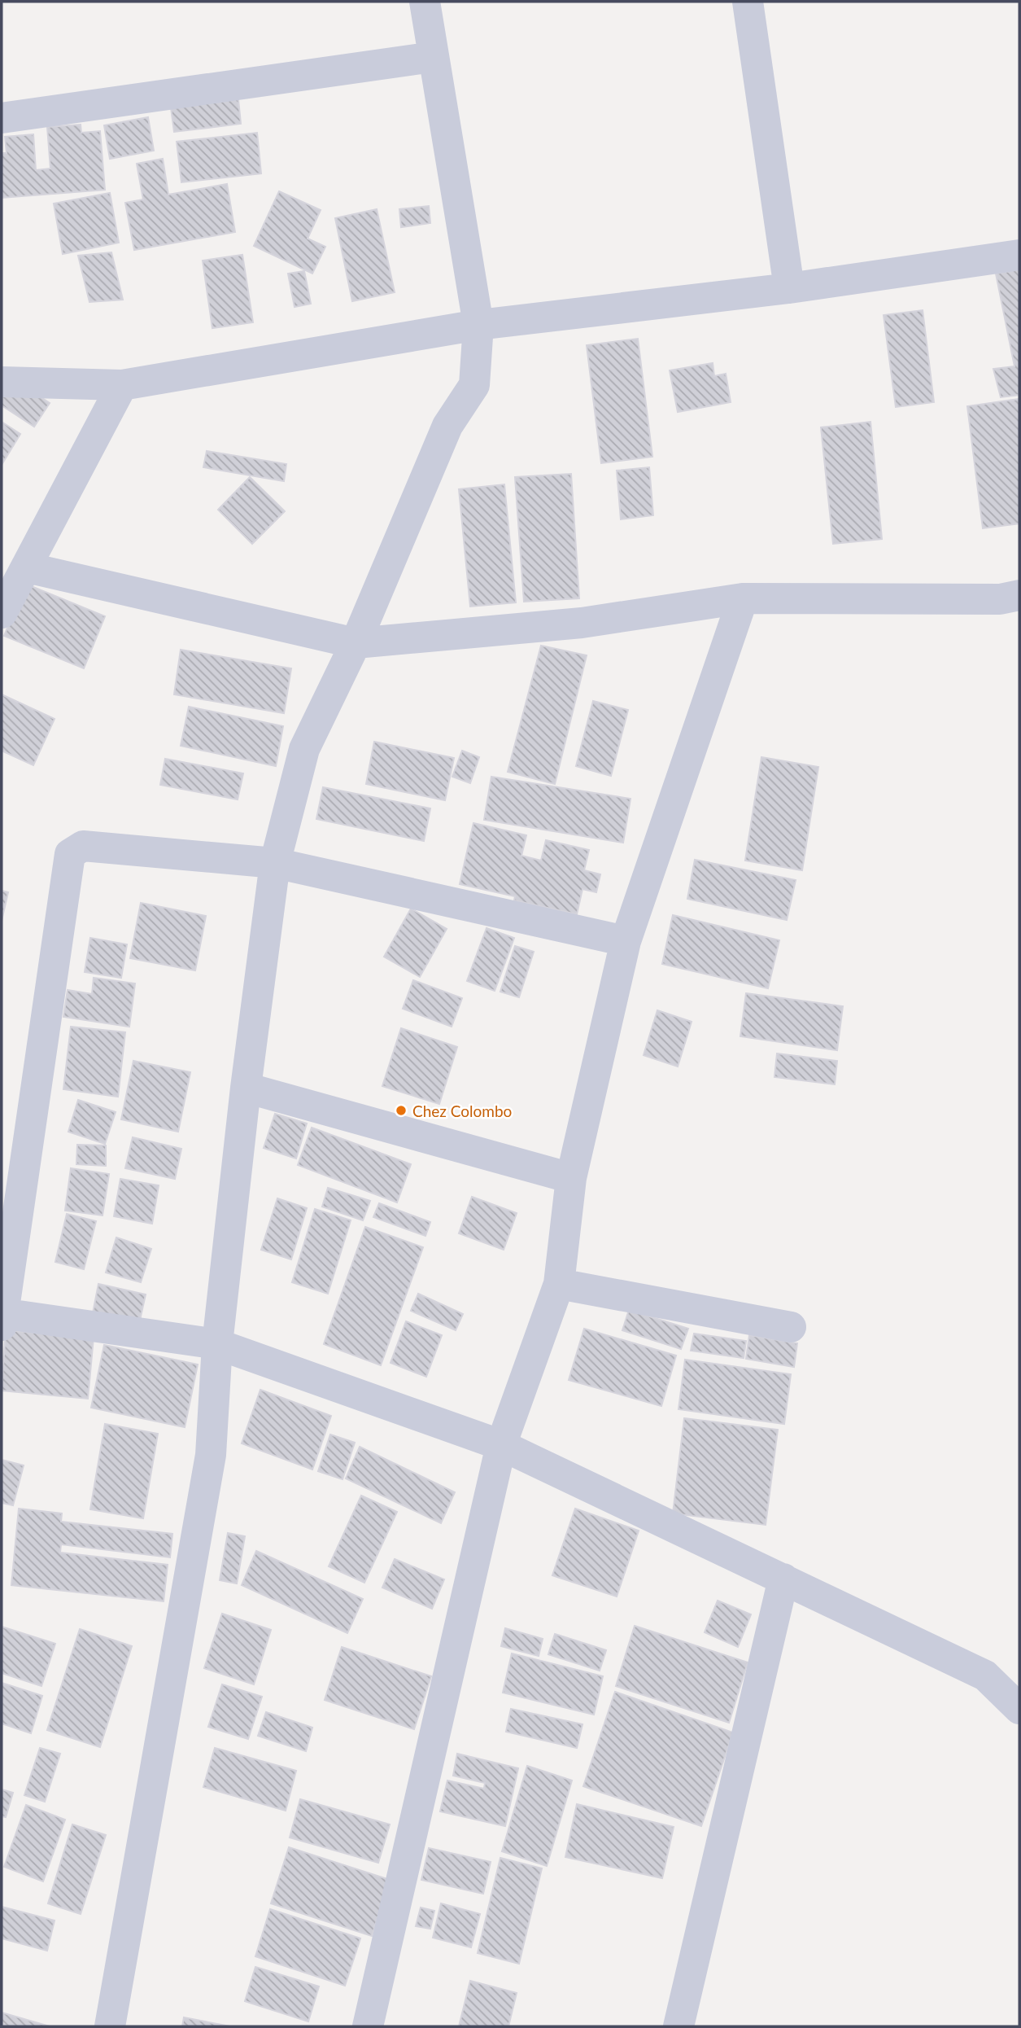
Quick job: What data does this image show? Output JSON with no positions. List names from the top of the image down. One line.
{"places":["Chez Colombo"]}
